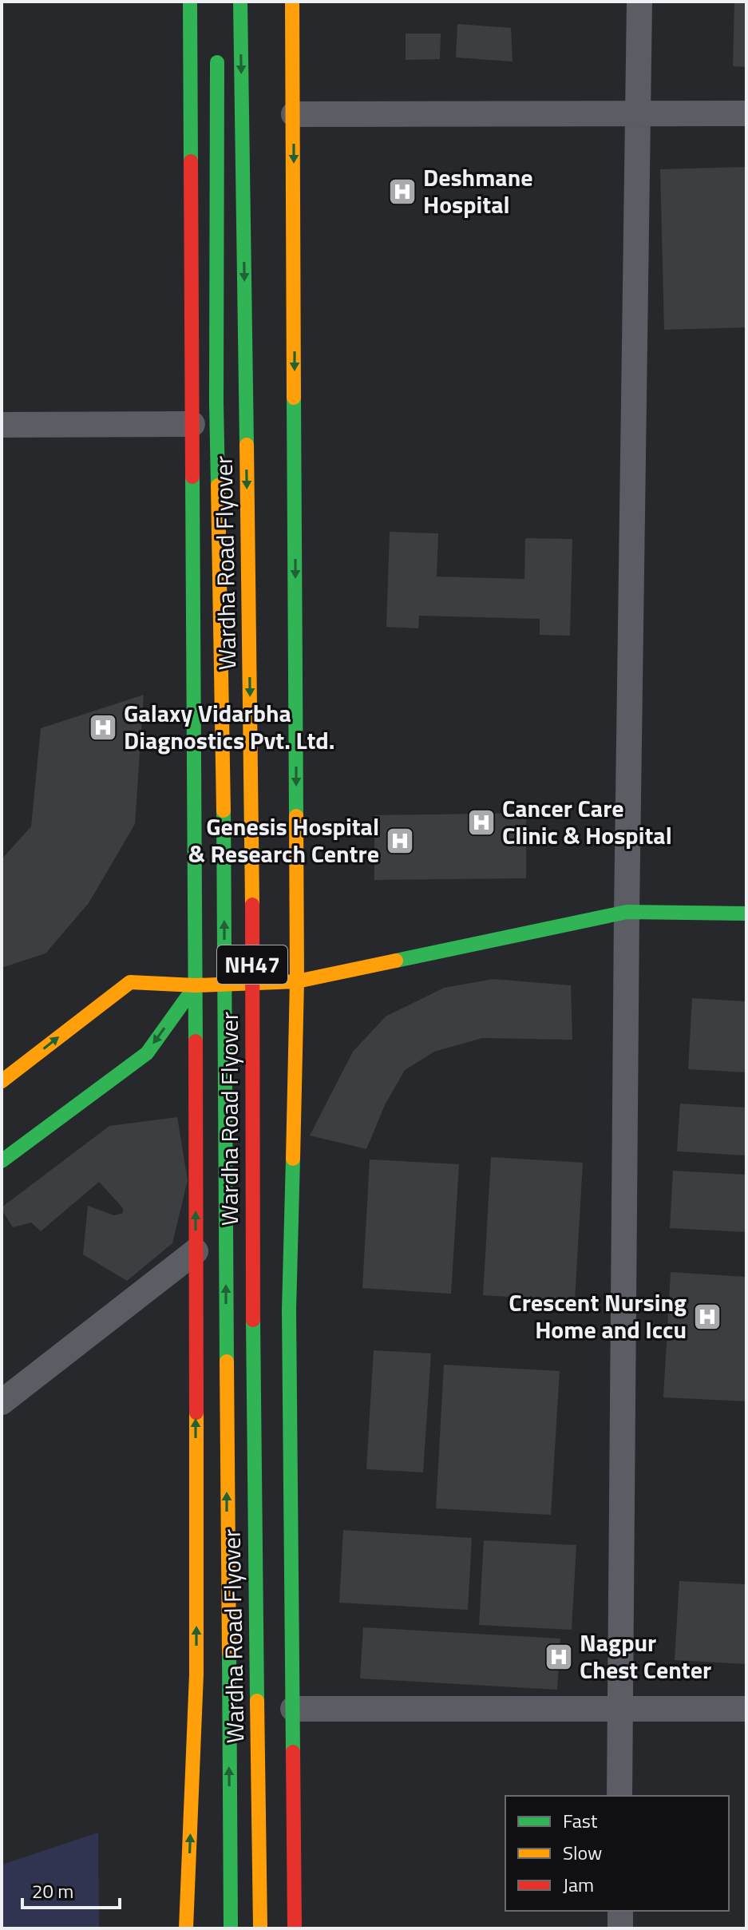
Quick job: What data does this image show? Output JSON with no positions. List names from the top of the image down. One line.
{"streets":{"main road":["Wardha Road Flyover","NH47"]},"places":{"hospital":["Deshmane Hospital","Galaxy Vidarbha Diagnostics Pvt. Ltd.","Cancer Care Clinic & Hospital","Genesis Hospital & Research Centre","Crescent Nursing Home and Iccu","Nagpur Chest Center"]},"legend":["Fast","Slow","Jam"],"scale_bar":"20 m"}
